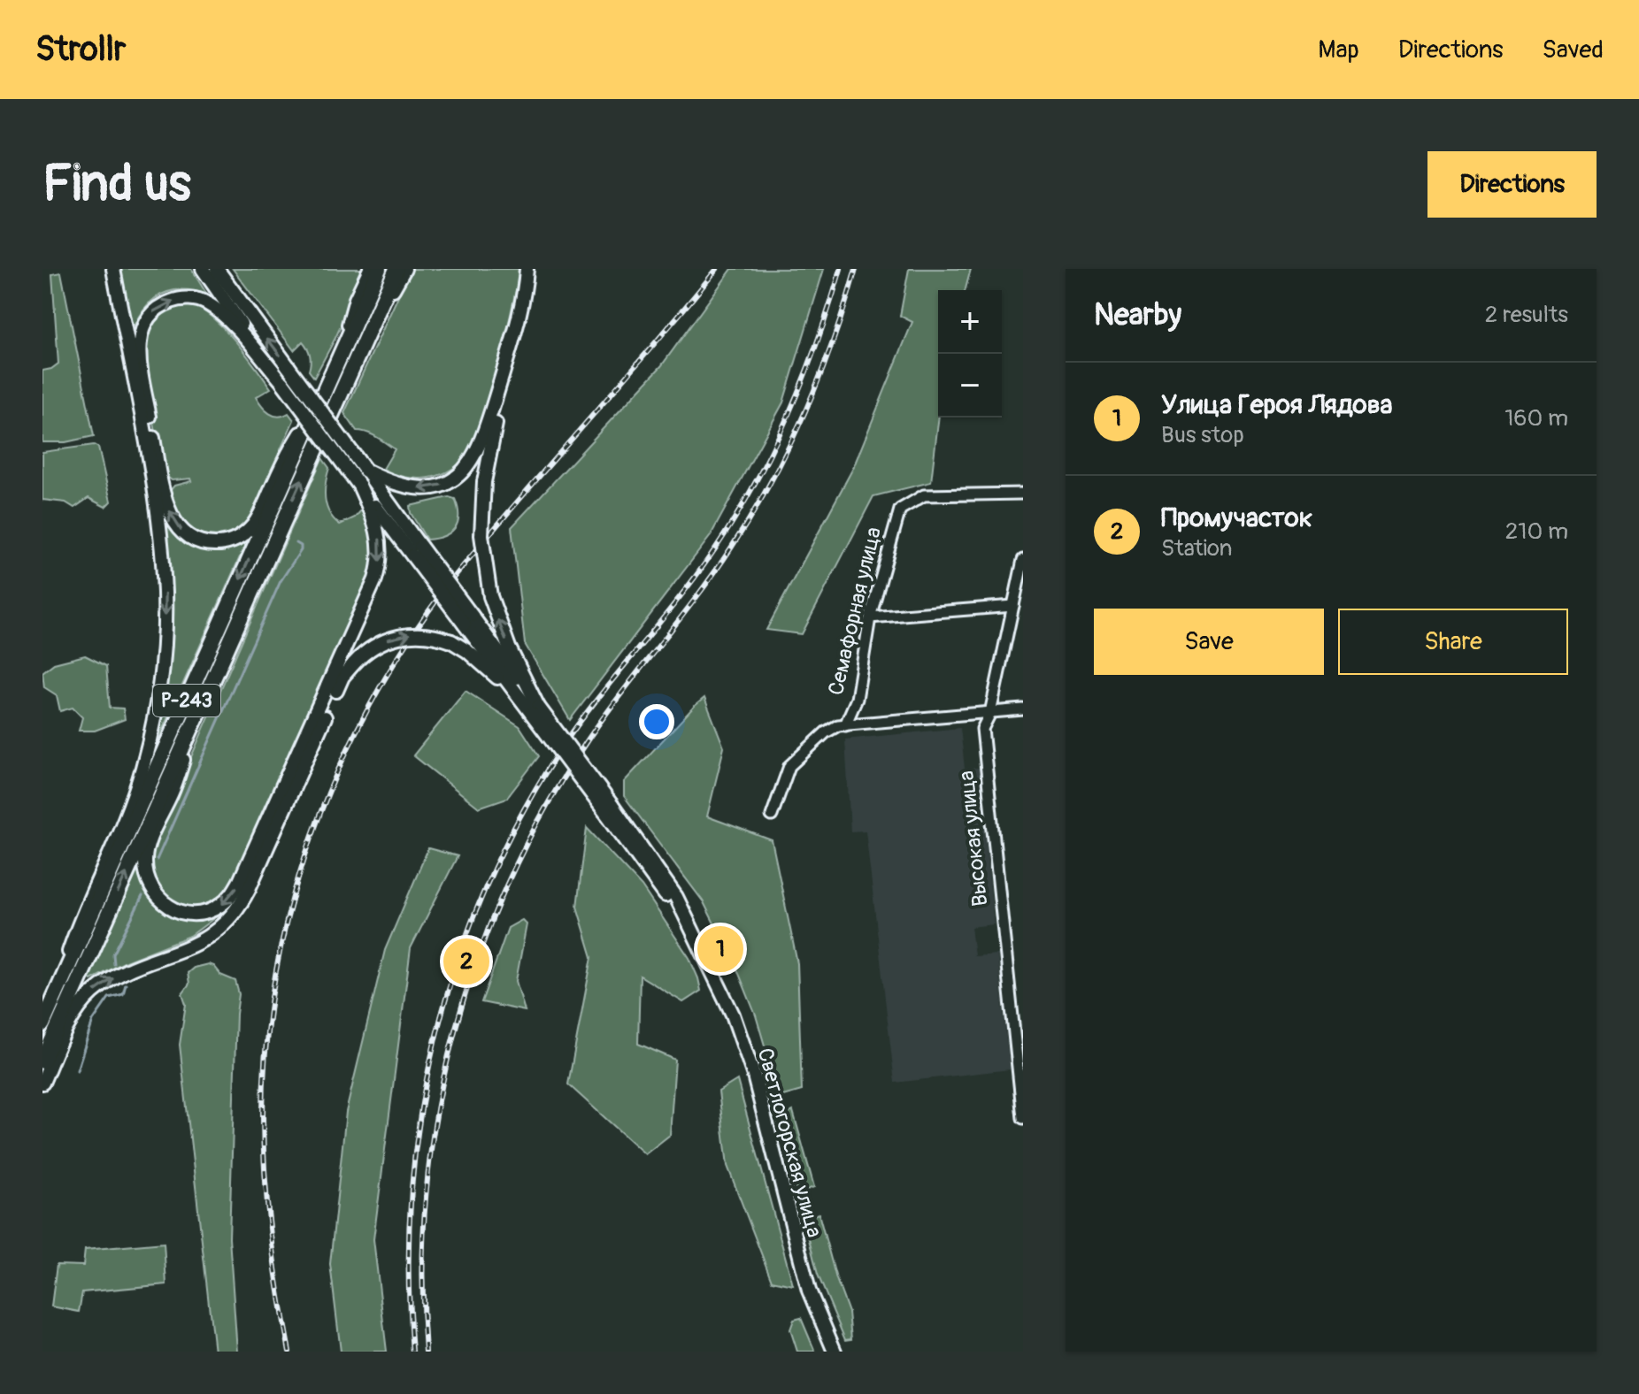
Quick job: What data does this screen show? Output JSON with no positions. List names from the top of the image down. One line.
{"streets":{"highway":["Р-243"],"main road":["Светлогорская улица"],"street":["Семафорная улица","Высокая улица"]},"page":{"header":"Strollr","nav":["Map","Directions","Saved"],"buttons":["Directions",["Save","Share"]],"title":"Find us","heading":["Nearby","2 results"],"map_buttons":["+","−"],"list":[{"mark":"1","name":"Улица Героя Лядова","note":"Bus stop","value":"160 m"},{"mark":"2","name":"Промучасток","note":"Station","value":"210 m"}],"pins":["1","2"]}}
